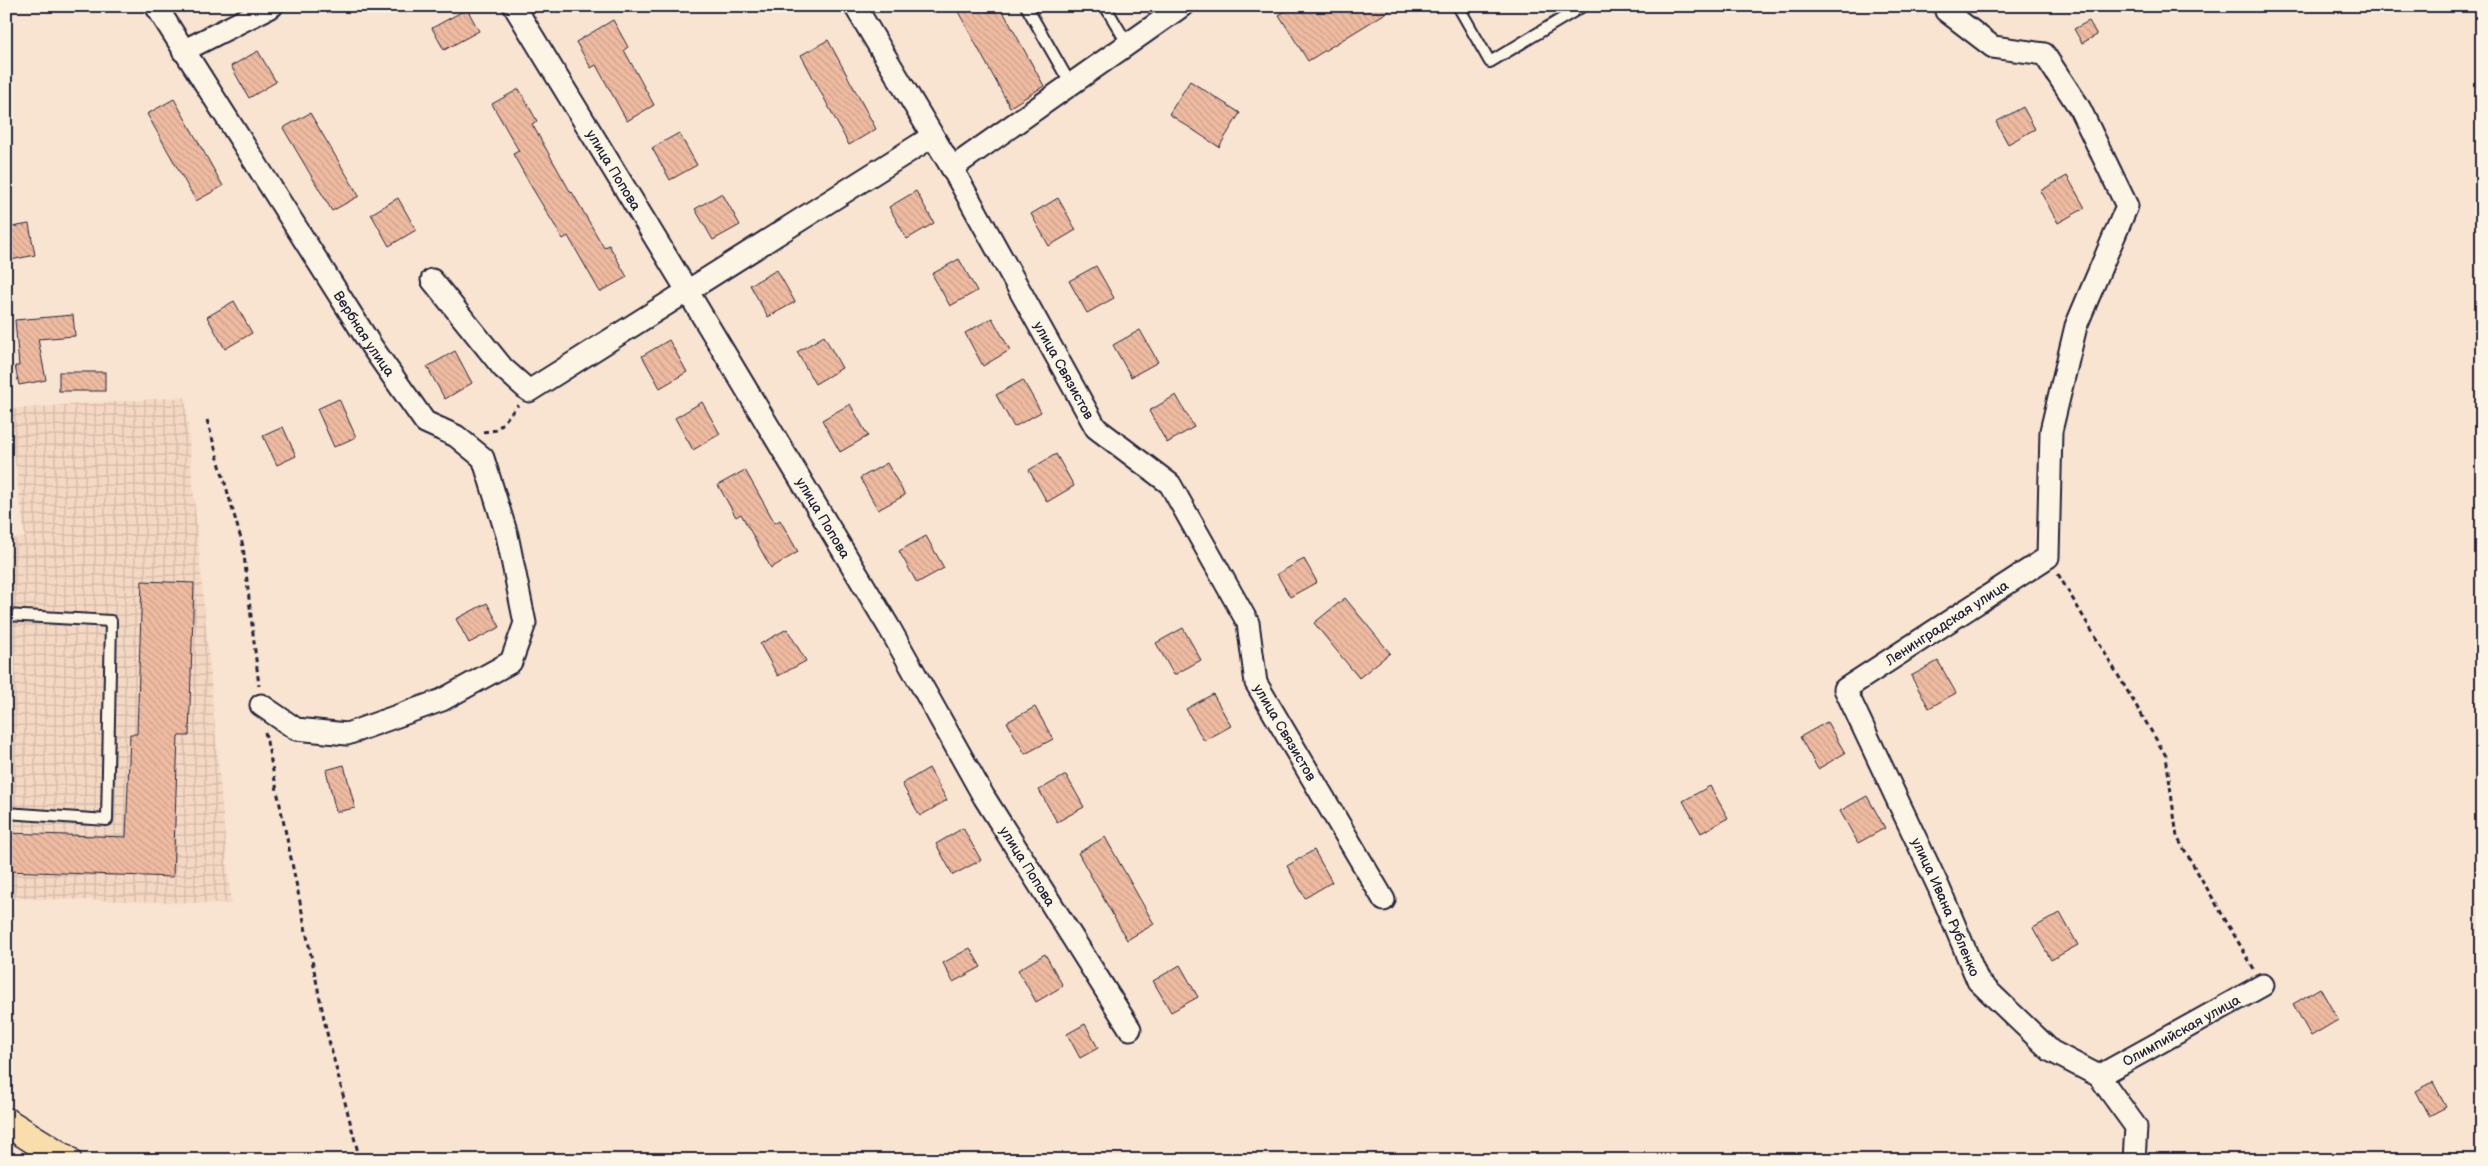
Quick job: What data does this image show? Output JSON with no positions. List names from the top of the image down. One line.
{"streets":{"street":["улица Попова","Вербная улица","улица Связистов","Ленинградская улица","улица Ивана Рубленко","Олимпийская улица"]},"crossings":[["Ленинградская улица","улица Ивана Рубленко"],["улица Ивана Рубленко","Олимпийская улица"]]}
